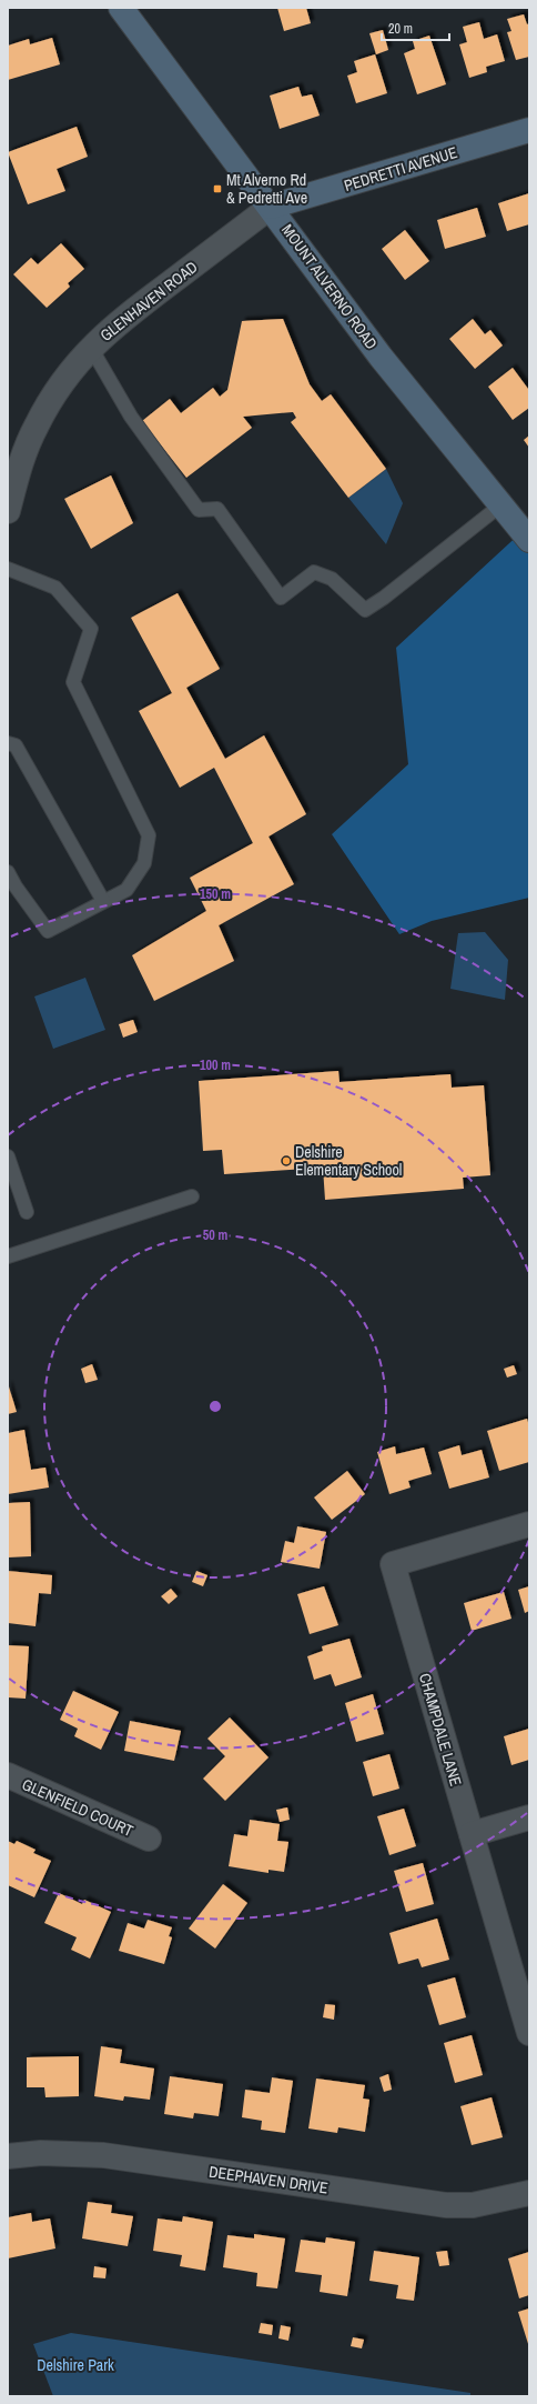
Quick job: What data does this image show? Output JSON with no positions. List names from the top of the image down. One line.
{"streets":{"street":["PEDRETTI AVENUE","MOUNT ALVERNO ROAD","GLENHAVEN ROAD","CHAMPDALE LANE","GLENFIELD COURT","DEEPHAVEN DRIVE"]},"crossings":[["PEDRETTI AVENUE","MOUNT ALVERNO ROAD"],["PEDRETTI AVENUE","GLENHAVEN ROAD"],["MOUNT ALVERNO ROAD","GLENHAVEN ROAD"]],"parks":["Delshire Park"],"places":{"transit":["Mt Alverno Rd & Pedretti Ave"],"other":["Delshire Elementary School"]},"scale_bar":"20 m","rings":["150 m","100 m","50 m"]}
